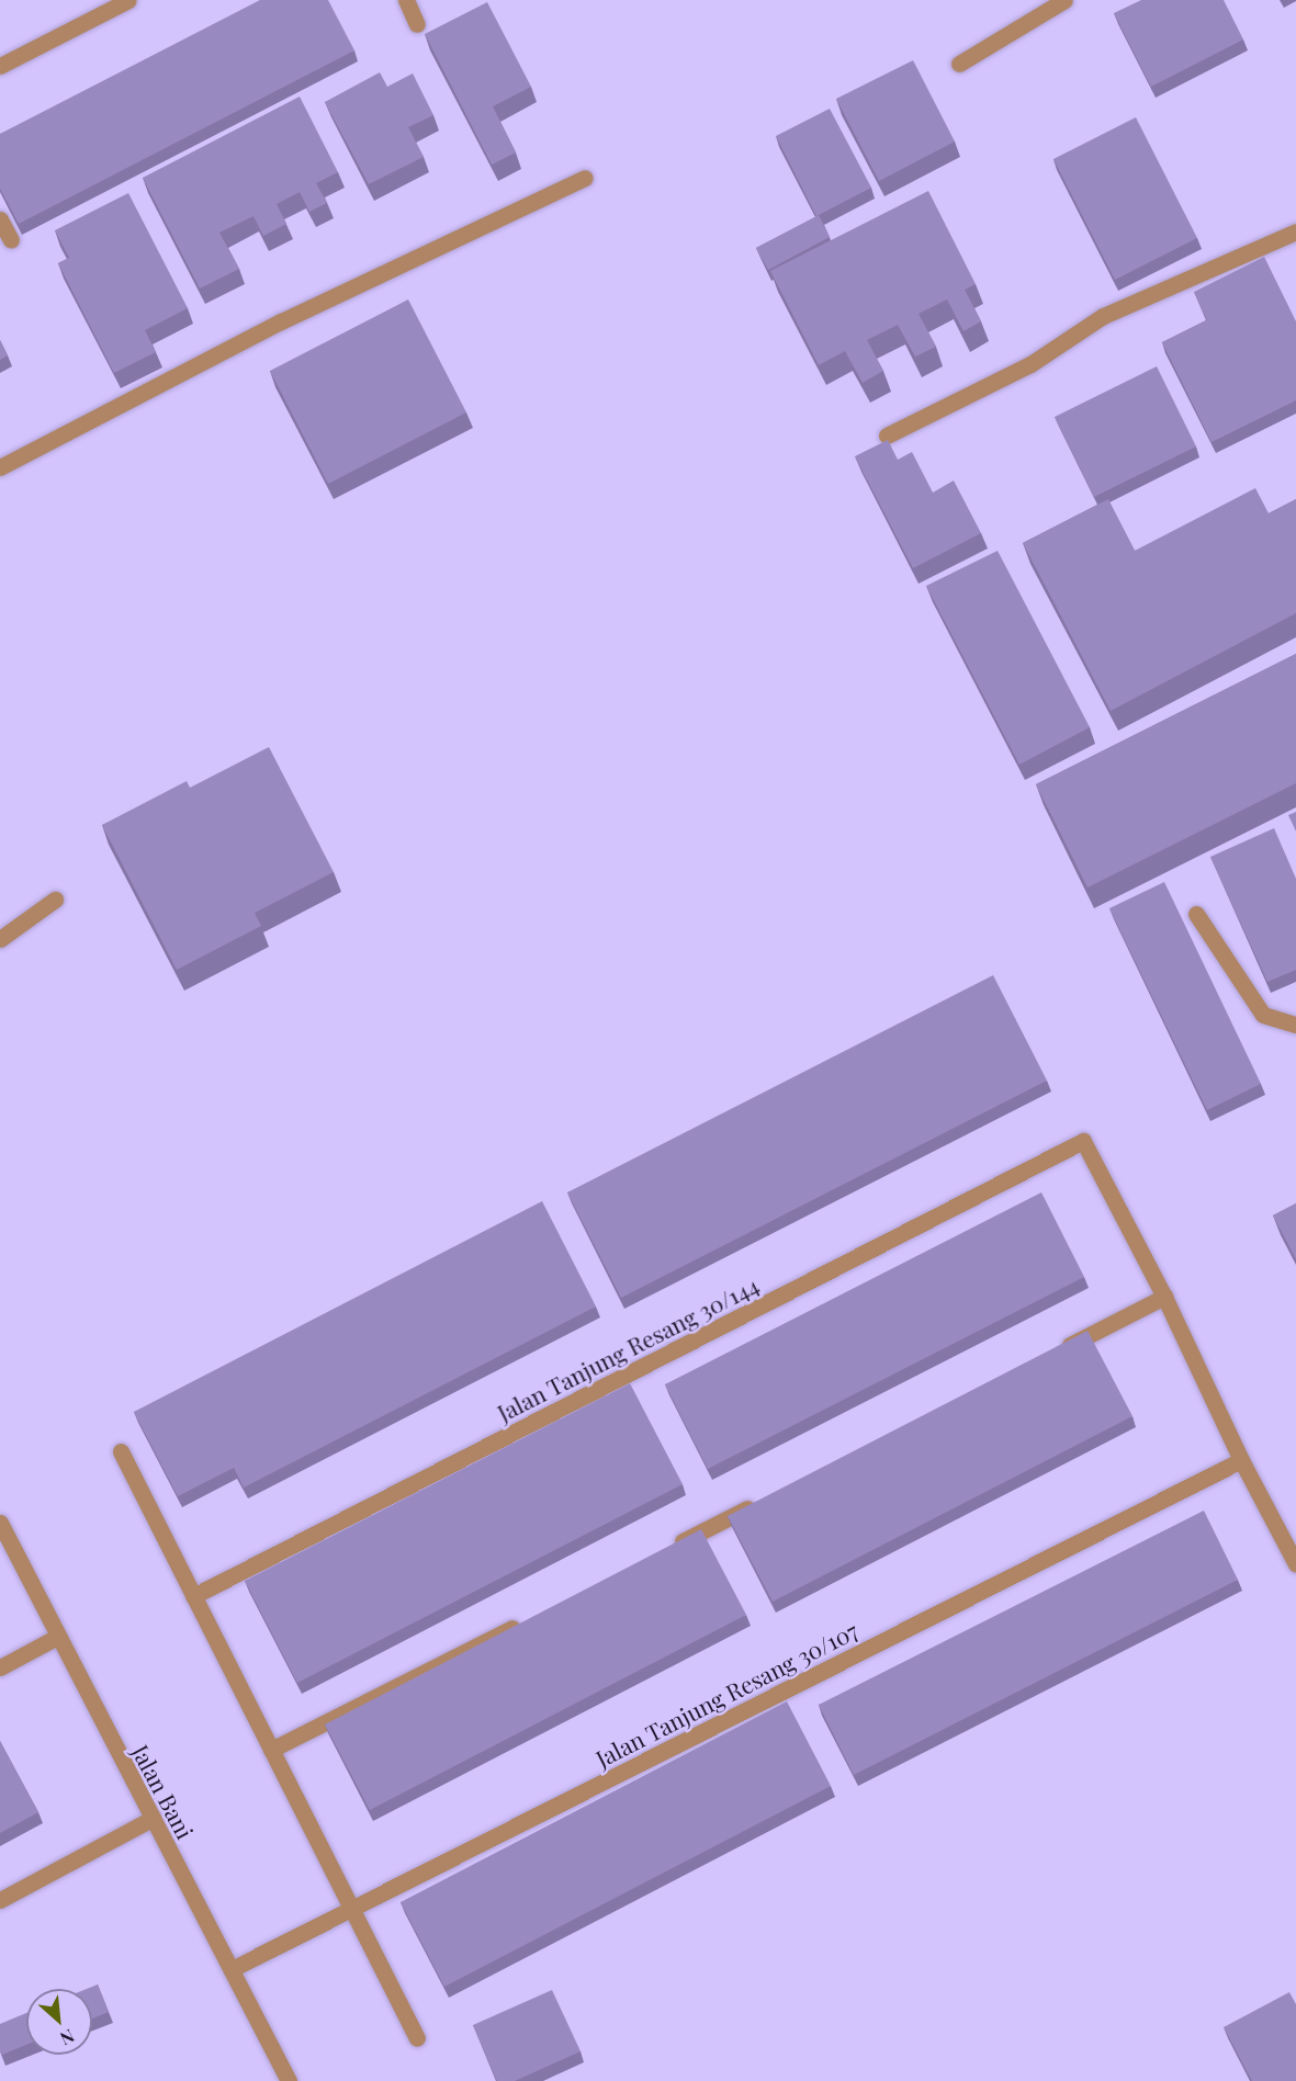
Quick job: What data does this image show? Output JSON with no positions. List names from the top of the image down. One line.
{"streets":{"street":["Jalan Tanjung Resang 30/144","Jalan Tanjung Resang 30/107","Jalan Bani"]},"crossings":[["Jalan Tanjung Resang 30/107","Jalan Bani"]],"north":"bottom right"}
